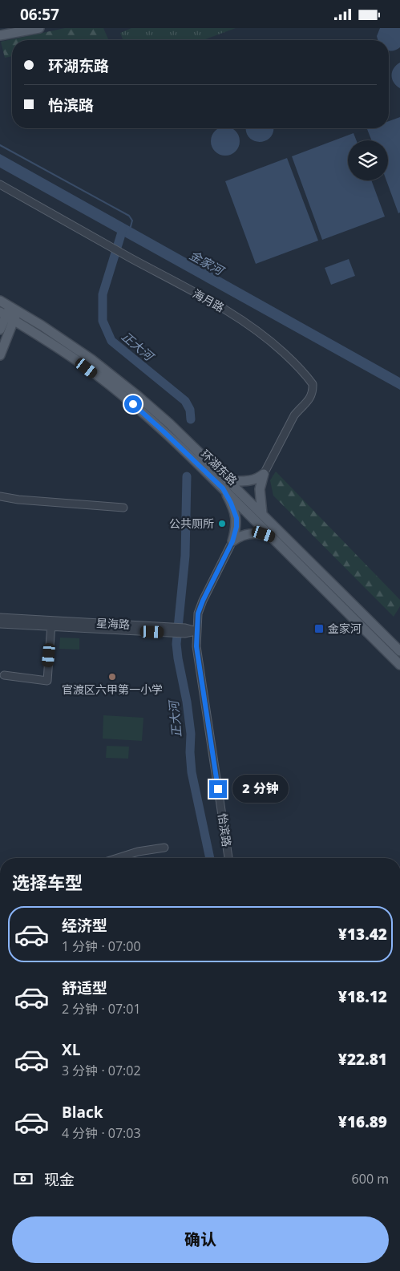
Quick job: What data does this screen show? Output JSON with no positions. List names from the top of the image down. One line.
{"streets":{"main road":["环湖东路"],"street":["海月路","星海路","怡滨路"]},"crossings":[["星海路","怡滨路"]],"water":["金家河","正大河"],"places":{"other":["公共厕所","官渡区六甲第一小学"],"transit":["金家河"]},"page":{"status":"06:57","banner":["环湖东路","怡滨路"],"bubble":"2 分钟","heading":"选择车型","list":[{"name":"经济型","note":"1 分钟 · 07:00","value":"¥13.42"},{"name":"舒适型","note":"2 分钟 · 07:01","value":"¥18.12"},{"name":"XL","note":"3 分钟 · 07:02","value":"¥22.81"},{"name":"Black","note":"4 分钟 · 07:03","value":"¥16.89"}],"pay":["现金","600 m"],"buttons":"确认"}}
